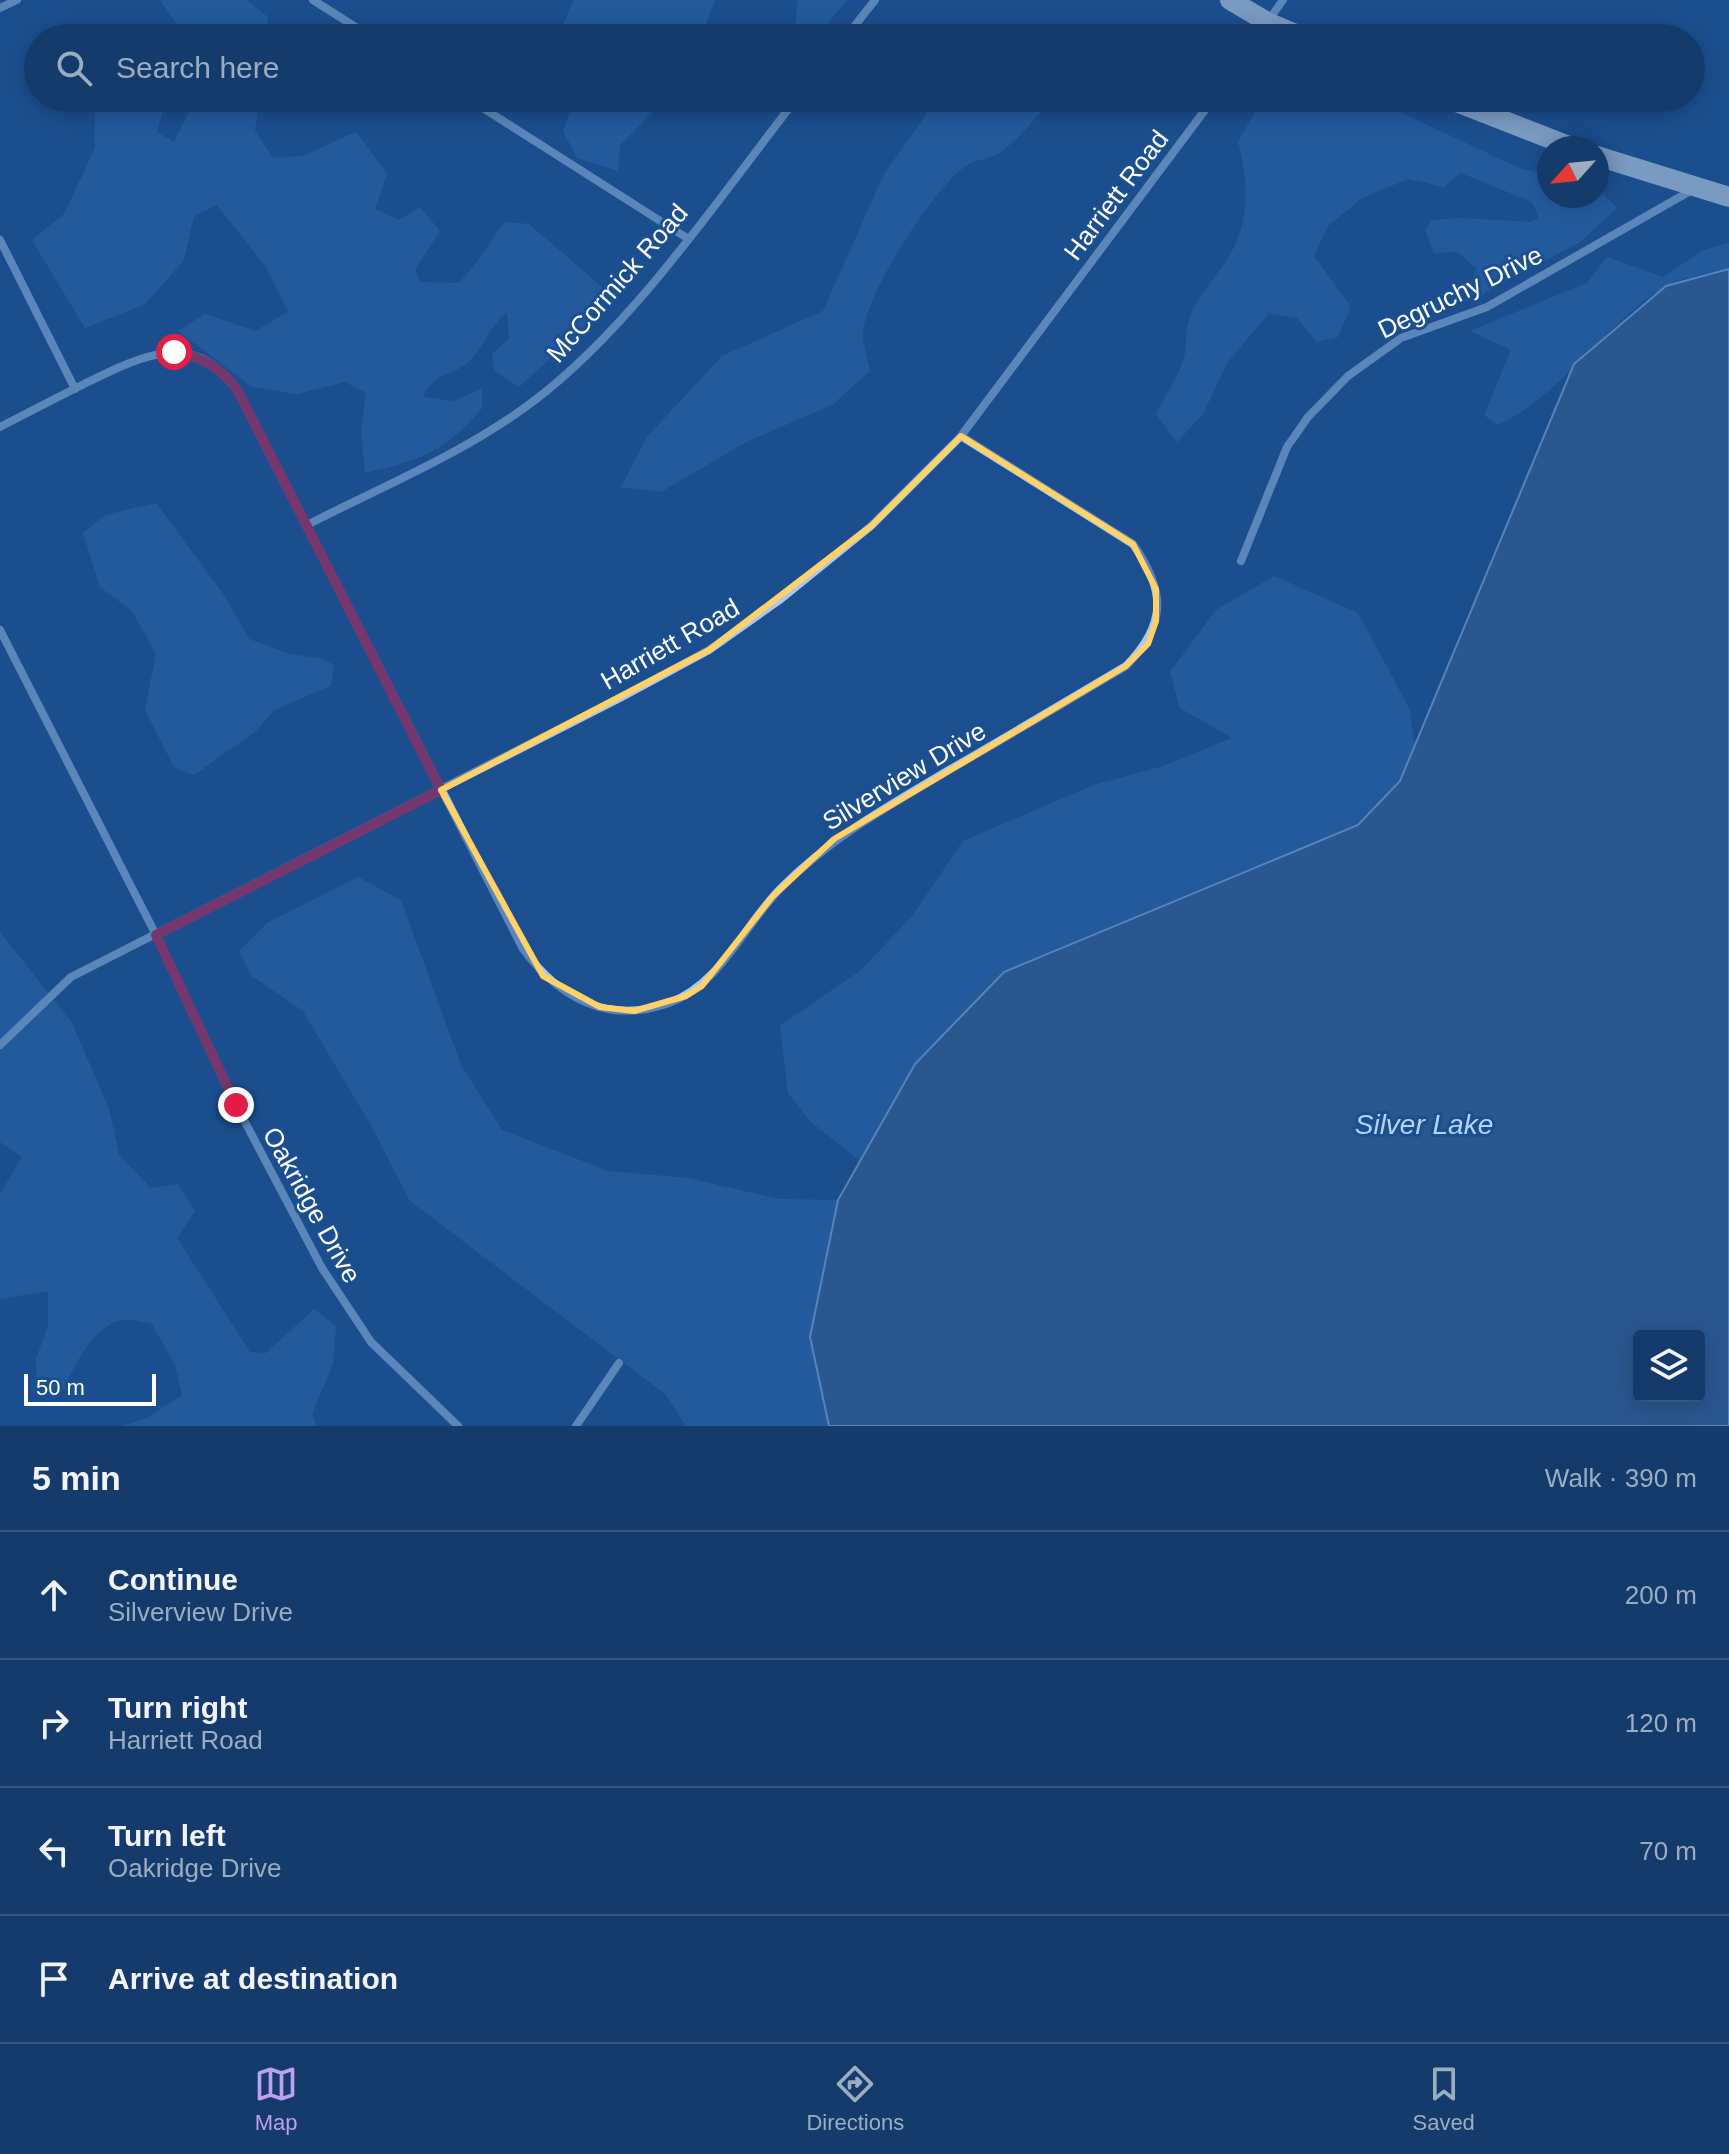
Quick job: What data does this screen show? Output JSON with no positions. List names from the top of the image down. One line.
{"streets":{"street":["Harriett Road","McCormick Road","Degruchy Drive","Silverview Drive","Oakridge Drive"]},"crossings":[["Harriett Road","Silverview Drive"],["Harriett Road","Oakridge Drive"],["McCormick Road","Silverview Drive"]],"water":["Silver Lake"],"scale_bar":"50 m","north":"bottom left","page":{"search":"Search here","scale":"50 m","heading":["5 min","Walk · 390 m"],"list":[["Continue","Silverview Drive","200 m"],["Turn right","Harriett Road","120 m"],["Turn left","Oakridge Drive","70 m"],"Arrive at destination"],"nav":["Map","Directions","Saved"]}}
